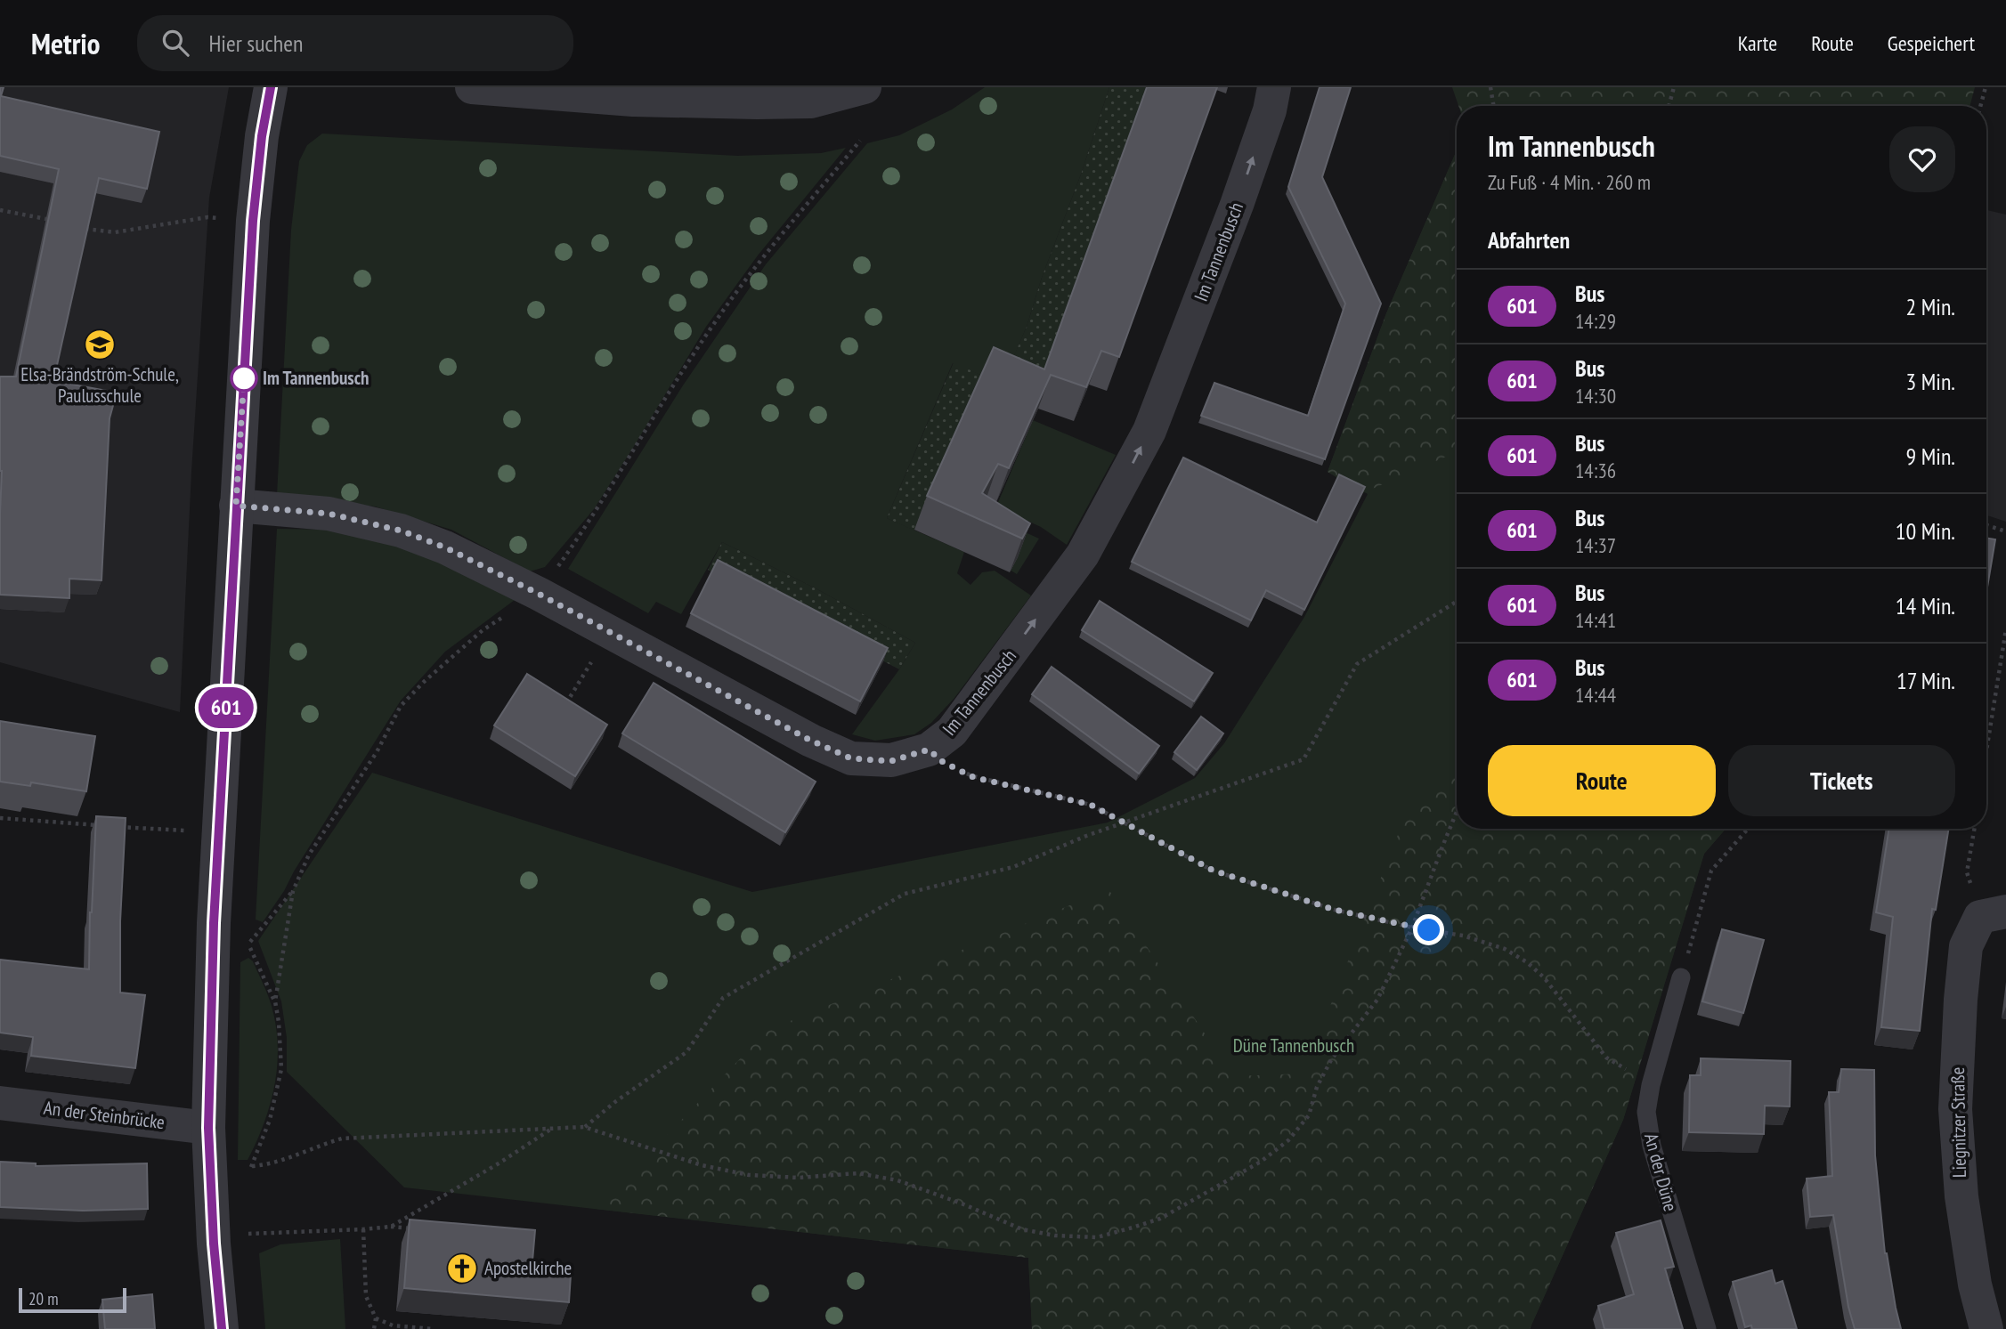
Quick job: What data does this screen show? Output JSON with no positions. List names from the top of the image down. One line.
{"streets":{"street":["Im Tannenbusch","An der Steinbrücke","Liegnitzer Straße"],"lane":["An der Düne"]},"one_way":["Im Tannenbusch"],"parks":["Düne Tannenbusch"],"places":{"school or university":["Elsa-Brändström-Schule, Paulusschule"],"other":["Im Tannenbusch"],"church":["Apostelkirche"]},"lines":["bus line 601"],"scale_bar":"20 m","page":{"header":"Metrio","search":"Hier suchen","nav":["Karte","Route","Gespeichert"],"on_map":"601","heading":[["Im Tannenbusch","Zu Fuß · 4 Min. · 260 m"],"Abfahrten"],"list":[{"mark":"601","name":"Bus","note":"14:29","value":"2 Min."},{"mark":"601","name":"Bus","note":"14:30","value":"3 Min."},{"mark":"601","name":"Bus","note":"14:36","value":"9 Min."},{"mark":"601","name":"Bus","note":"14:37","value":"10 Min."},{"mark":"601","name":"Bus","note":"14:41","value":"14 Min."},{"mark":"601","name":"Bus","note":"14:44","value":"17 Min."}],"buttons":["Route","Tickets"],"scale":"20 m"}}
